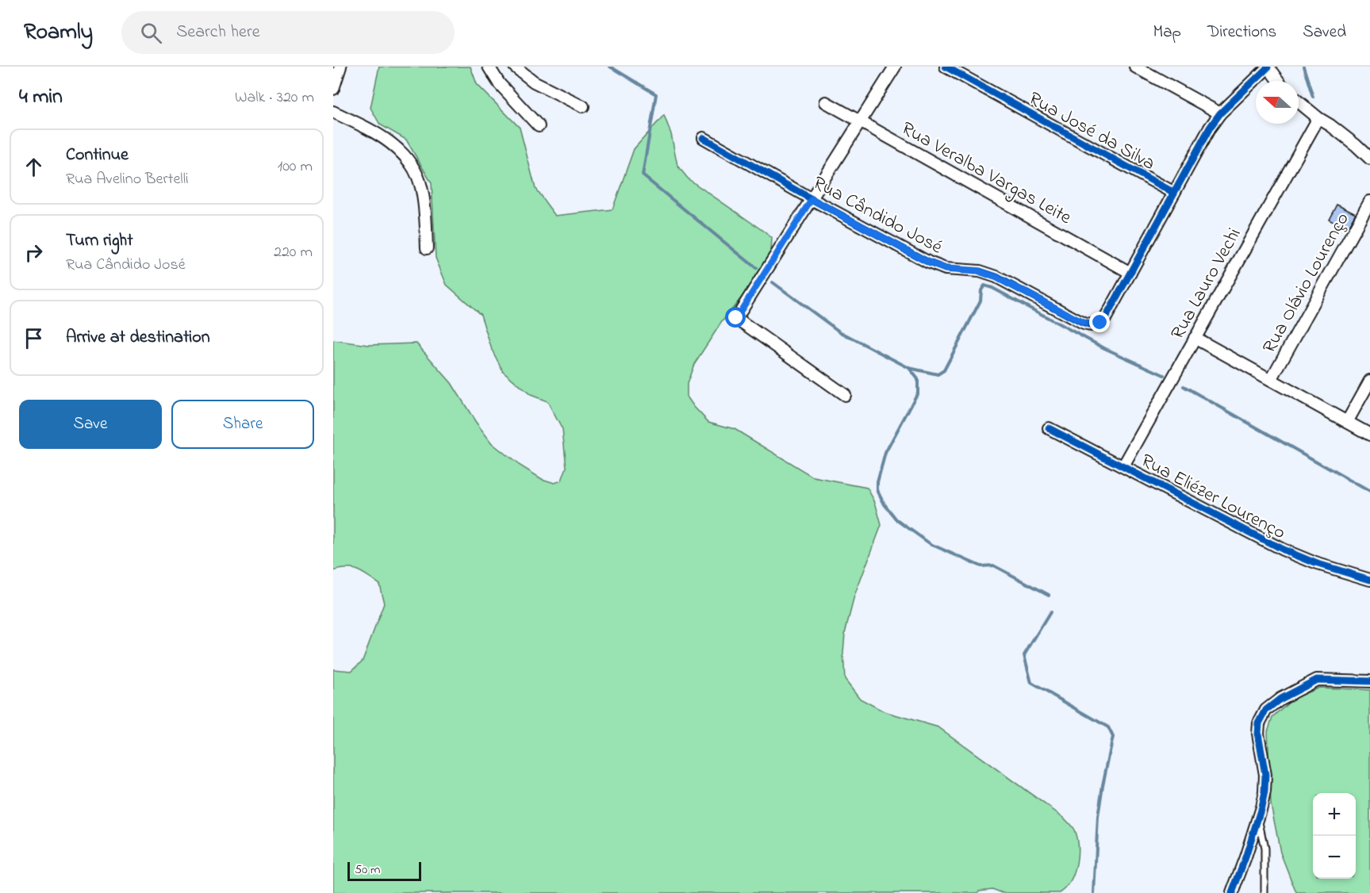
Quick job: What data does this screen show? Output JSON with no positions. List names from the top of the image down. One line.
{"streets":{"street":["Rua José da Silva","Rua Veralba Vargas Leite","Rua Cândido José","Rua Olávio Lourenço","Rua Lauro Vechi","Rua Eliézer Lourenço"]},"crossings":[["Rua José da Silva","Rua Cândido José"],["Rua Veralba Vargas Leite","Rua Cândido José"],["Rua Lauro Vechi","Rua Eliézer Lourenço"]],"scale_bar":"50 m","north":"left","page":{"header":"Roamly","search":"Search here","nav":["Map","Directions","Saved"],"heading":["4 min","Walk · 320 m"],"list":[["Continue","Rua Avelino Bertelli","100 m"],["Turn right","Rua Cândido José","220 m"],"Arrive at destination"],"buttons":["Save","Share"],"map_buttons":["+","−"],"scale":"50 m"}}
